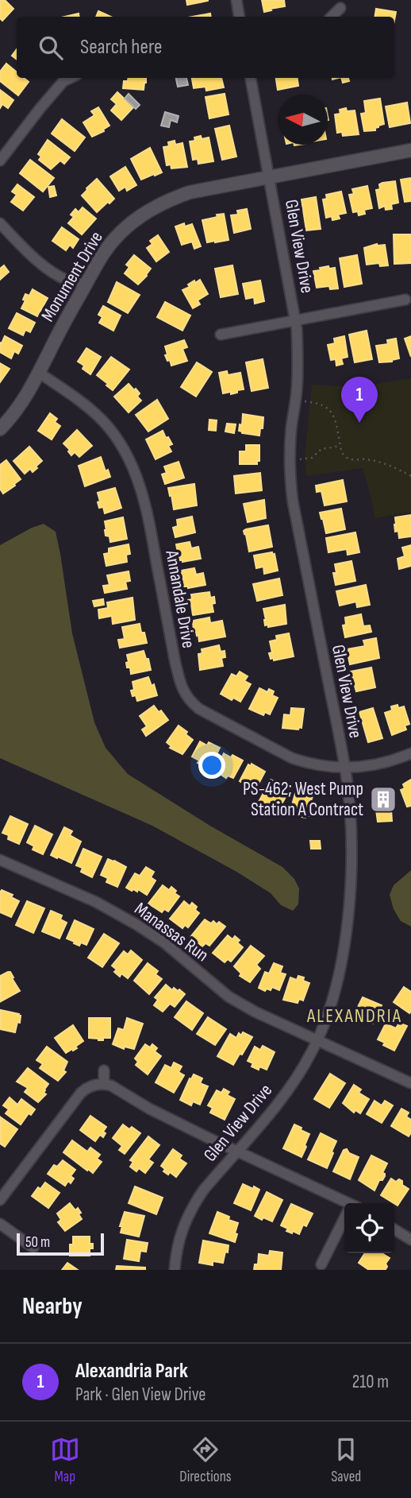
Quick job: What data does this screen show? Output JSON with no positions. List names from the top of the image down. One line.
{"streets":{"street":["Glen View Drive","Monument Drive","Annandale Drive","Manassas Run"]},"crossings":[["Glen View Drive","Monument Drive"],["Glen View Drive","Annandale Drive"],["Glen View Drive","Manassas Run"],["Monument Drive","Annandale Drive"]],"districts":["ALEXANDRIA"],"places":{"building":["PS-462; West Pump Station A Contract"]},"scale_bar":"50 m","north":"left","page":{"search":"Search here","pins":"1","scale":"50 m","heading":"Nearby","list":[{"mark":"1","name":"Alexandria Park","note":"Park · Glen View Drive","value":"210 m"}],"nav":["Map","Directions","Saved"]}}
